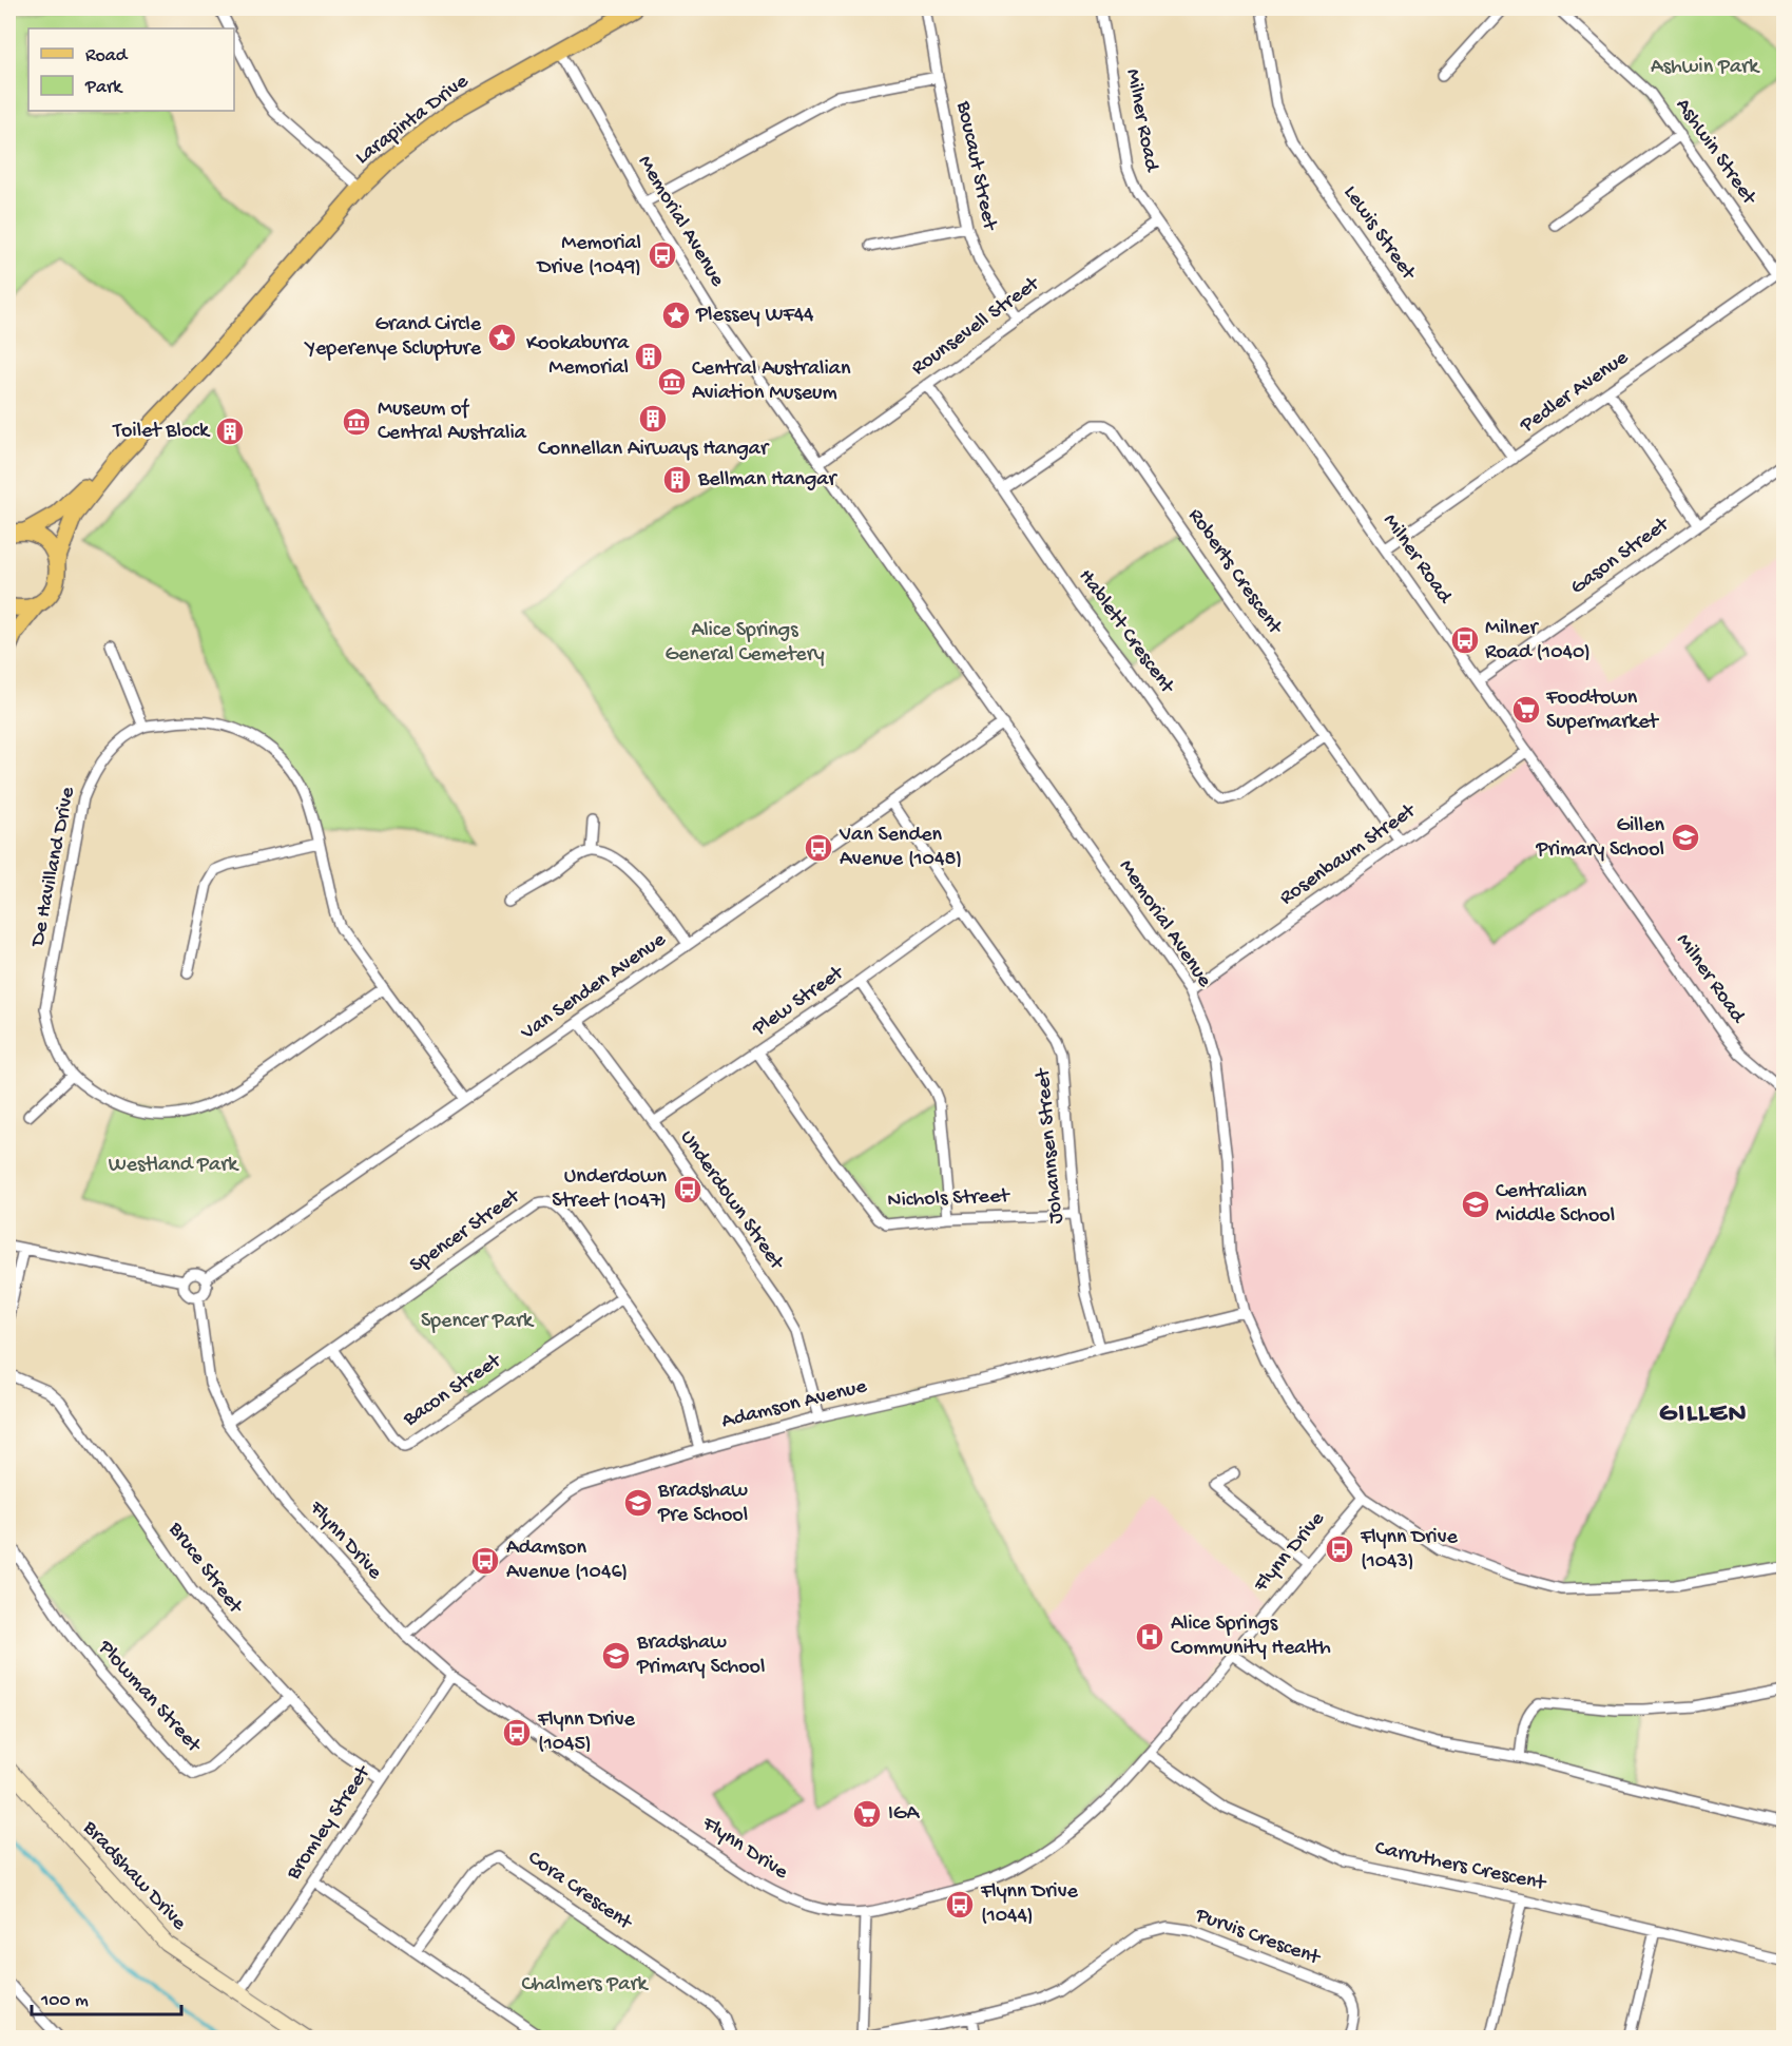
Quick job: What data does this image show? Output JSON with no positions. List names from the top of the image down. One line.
{"streets":{"main road":["Larapinta Drive"],"street":["Milner Road","Ashwin Street","Boucaut Street","Memorial Avenue","Lewis Street","Rounsevell Street","Pedler Avenue","Gason Street","Roberts Crescent","Hablett Crescent","Rosenbaum Street","De Havilland Drive","Van Senden Avenue","Plew Street","Johannsen Street","Nichols Street","Underdown Street","Spencer Street","Bacon Street","Adamson Avenue","Flynn Drive","Bruce Street","Plowman Street","Bromley Street","Carruthers Crescent","Bradshaw Drive","Cora Crescent","Purvis Crescent"]},"crossings":[["Larapinta Drive","Memorial Avenue"],["Milner Road","Rounsevell Street"],["Milner Road","Pedler Avenue"],["Milner Road","Gason Street"],["Milner Road","Rosenbaum Street"],["Ashwin Street","Pedler Avenue"],["Boucaut Street","Rounsevell Street"],["Memorial Avenue","Rounsevell Street"],["Memorial Avenue","Rosenbaum Street"],["Memorial Avenue","Van Senden Avenue"],["Memorial Avenue","Adamson Avenue"],["Memorial Avenue","Flynn Drive"],["Lewis Street","Pedler Avenue"],["Rounsevell Street","Hablett Crescent"],["Roberts Crescent","Hablett Crescent"],["Roberts Crescent","Rosenbaum Street"],["De Havilland Drive","Van Senden Avenue"],["Van Senden Avenue","Johannsen Street"],["Van Senden Avenue","Underdown Street"],["Van Senden Avenue","Flynn Drive"],["Plew Street","Johannsen Street"],["Plew Street","Nichols Street"],["Plew Street","Underdown Street"],["Johannsen Street","Nichols Street"],["Johannsen Street","Adamson Avenue"],["Underdown Street","Adamson Avenue"],["Spencer Street","Bacon Street"],["Spencer Street","Adamson Avenue"],["Spencer Street","Flynn Drive"],["Adamson Avenue","Flynn Drive"],["Flynn Drive","Bromley Street"],["Flynn Drive","Carruthers Crescent"],["Bruce Street","Plowman Street"],["Bruce Street","Bromley Street"],["Bromley Street","Bradshaw Drive"]],"districts":["GILLEN"],"parks":["Ashwin Park","Alice Springs General Cemetery","Westland Park","Spencer Park","Chalmers Park"],"places":{"bus stop":["Memorial Drive (1049)","Milner Road (1040)","Van Senden Avenue (1048)","Underdown Street (1047)","Flynn Drive (1043)","Adamson Avenue (1046)","Flynn Drive (1045)","Flynn Drive (1044)"],"place":["Plessey WF44","Grand Circle Yeperenye Sclupture"],"building":["Kookaburra Memorial","Connellan Airways Hangar","Toilet Block","Bellman Hangar"],"museum":["Central Australian Aviation Museum","Museum of Central Australia"],"supermarket":["Foodtown Supermarket","IGA"],"school or university":["Gillen Primary School","Centralian Middle School","Bradshaw Pre School","Bradshaw Primary School"],"hospital":["Alice Springs Community Health"]},"legend":["Road","Park"],"scale_bar":"100 m"}
